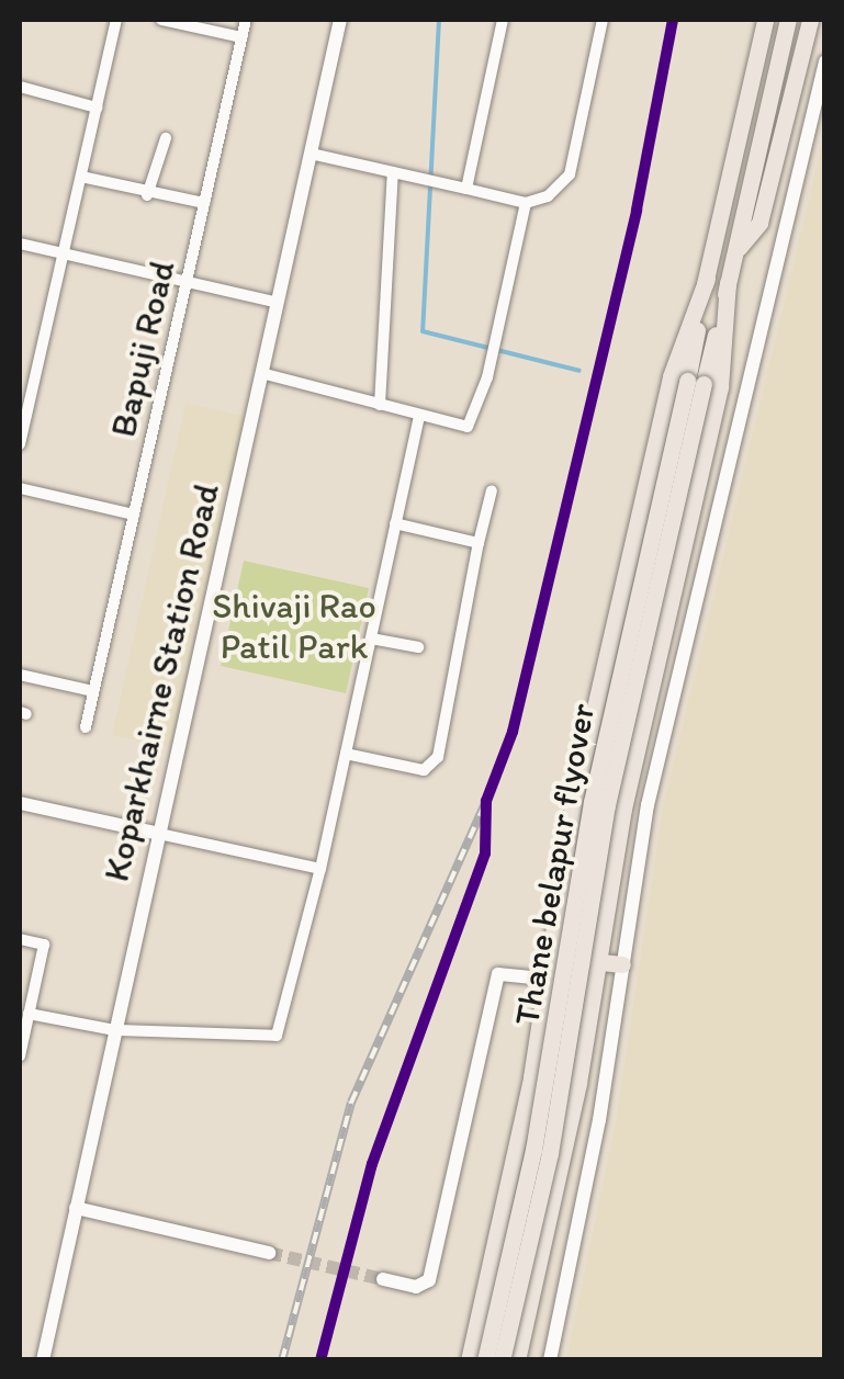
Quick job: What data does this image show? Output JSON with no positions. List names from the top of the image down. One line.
{"streets":{"main road":["Thane belapur flyover"],"street":["Bapuji Road","Koparkhairne Station Road"]},"parks":["Shivaji Rao Patil Park"]}
